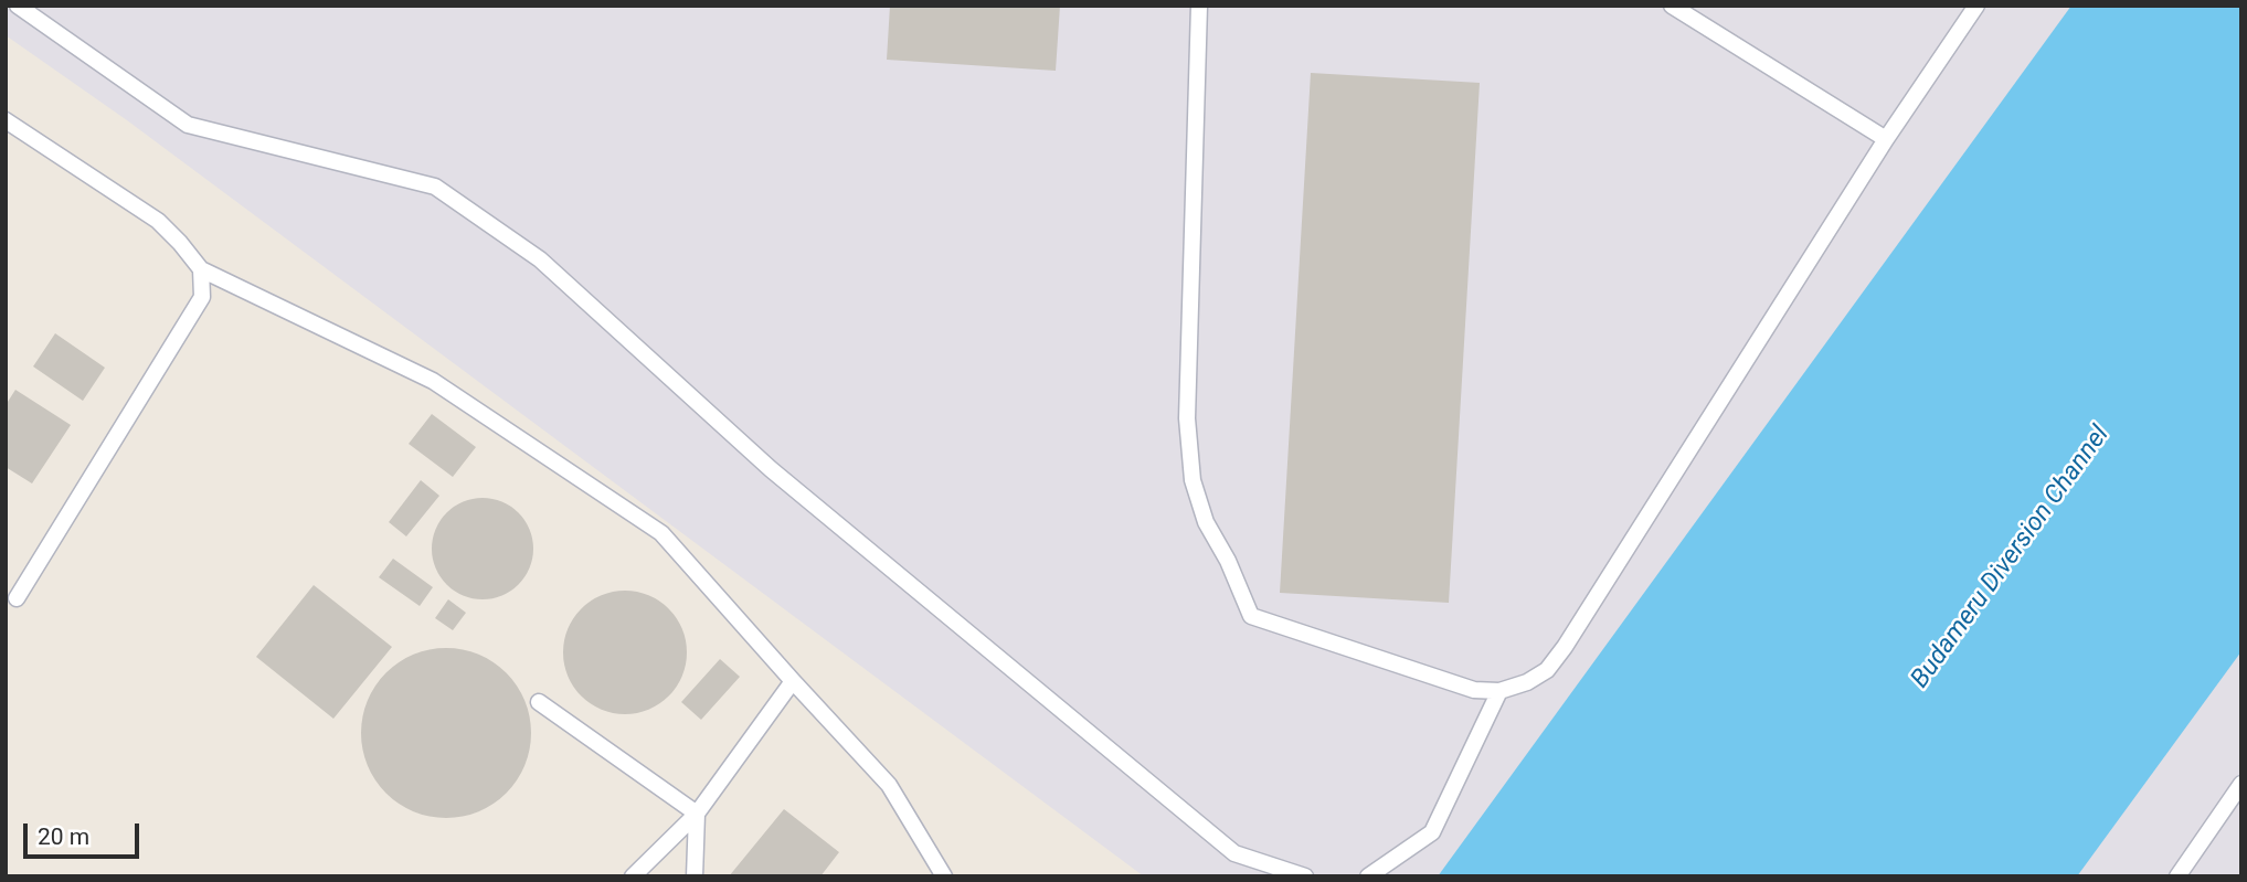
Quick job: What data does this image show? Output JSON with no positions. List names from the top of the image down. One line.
{"water":["Budameru Diversion Channel"],"scale_bar":"20 m"}
